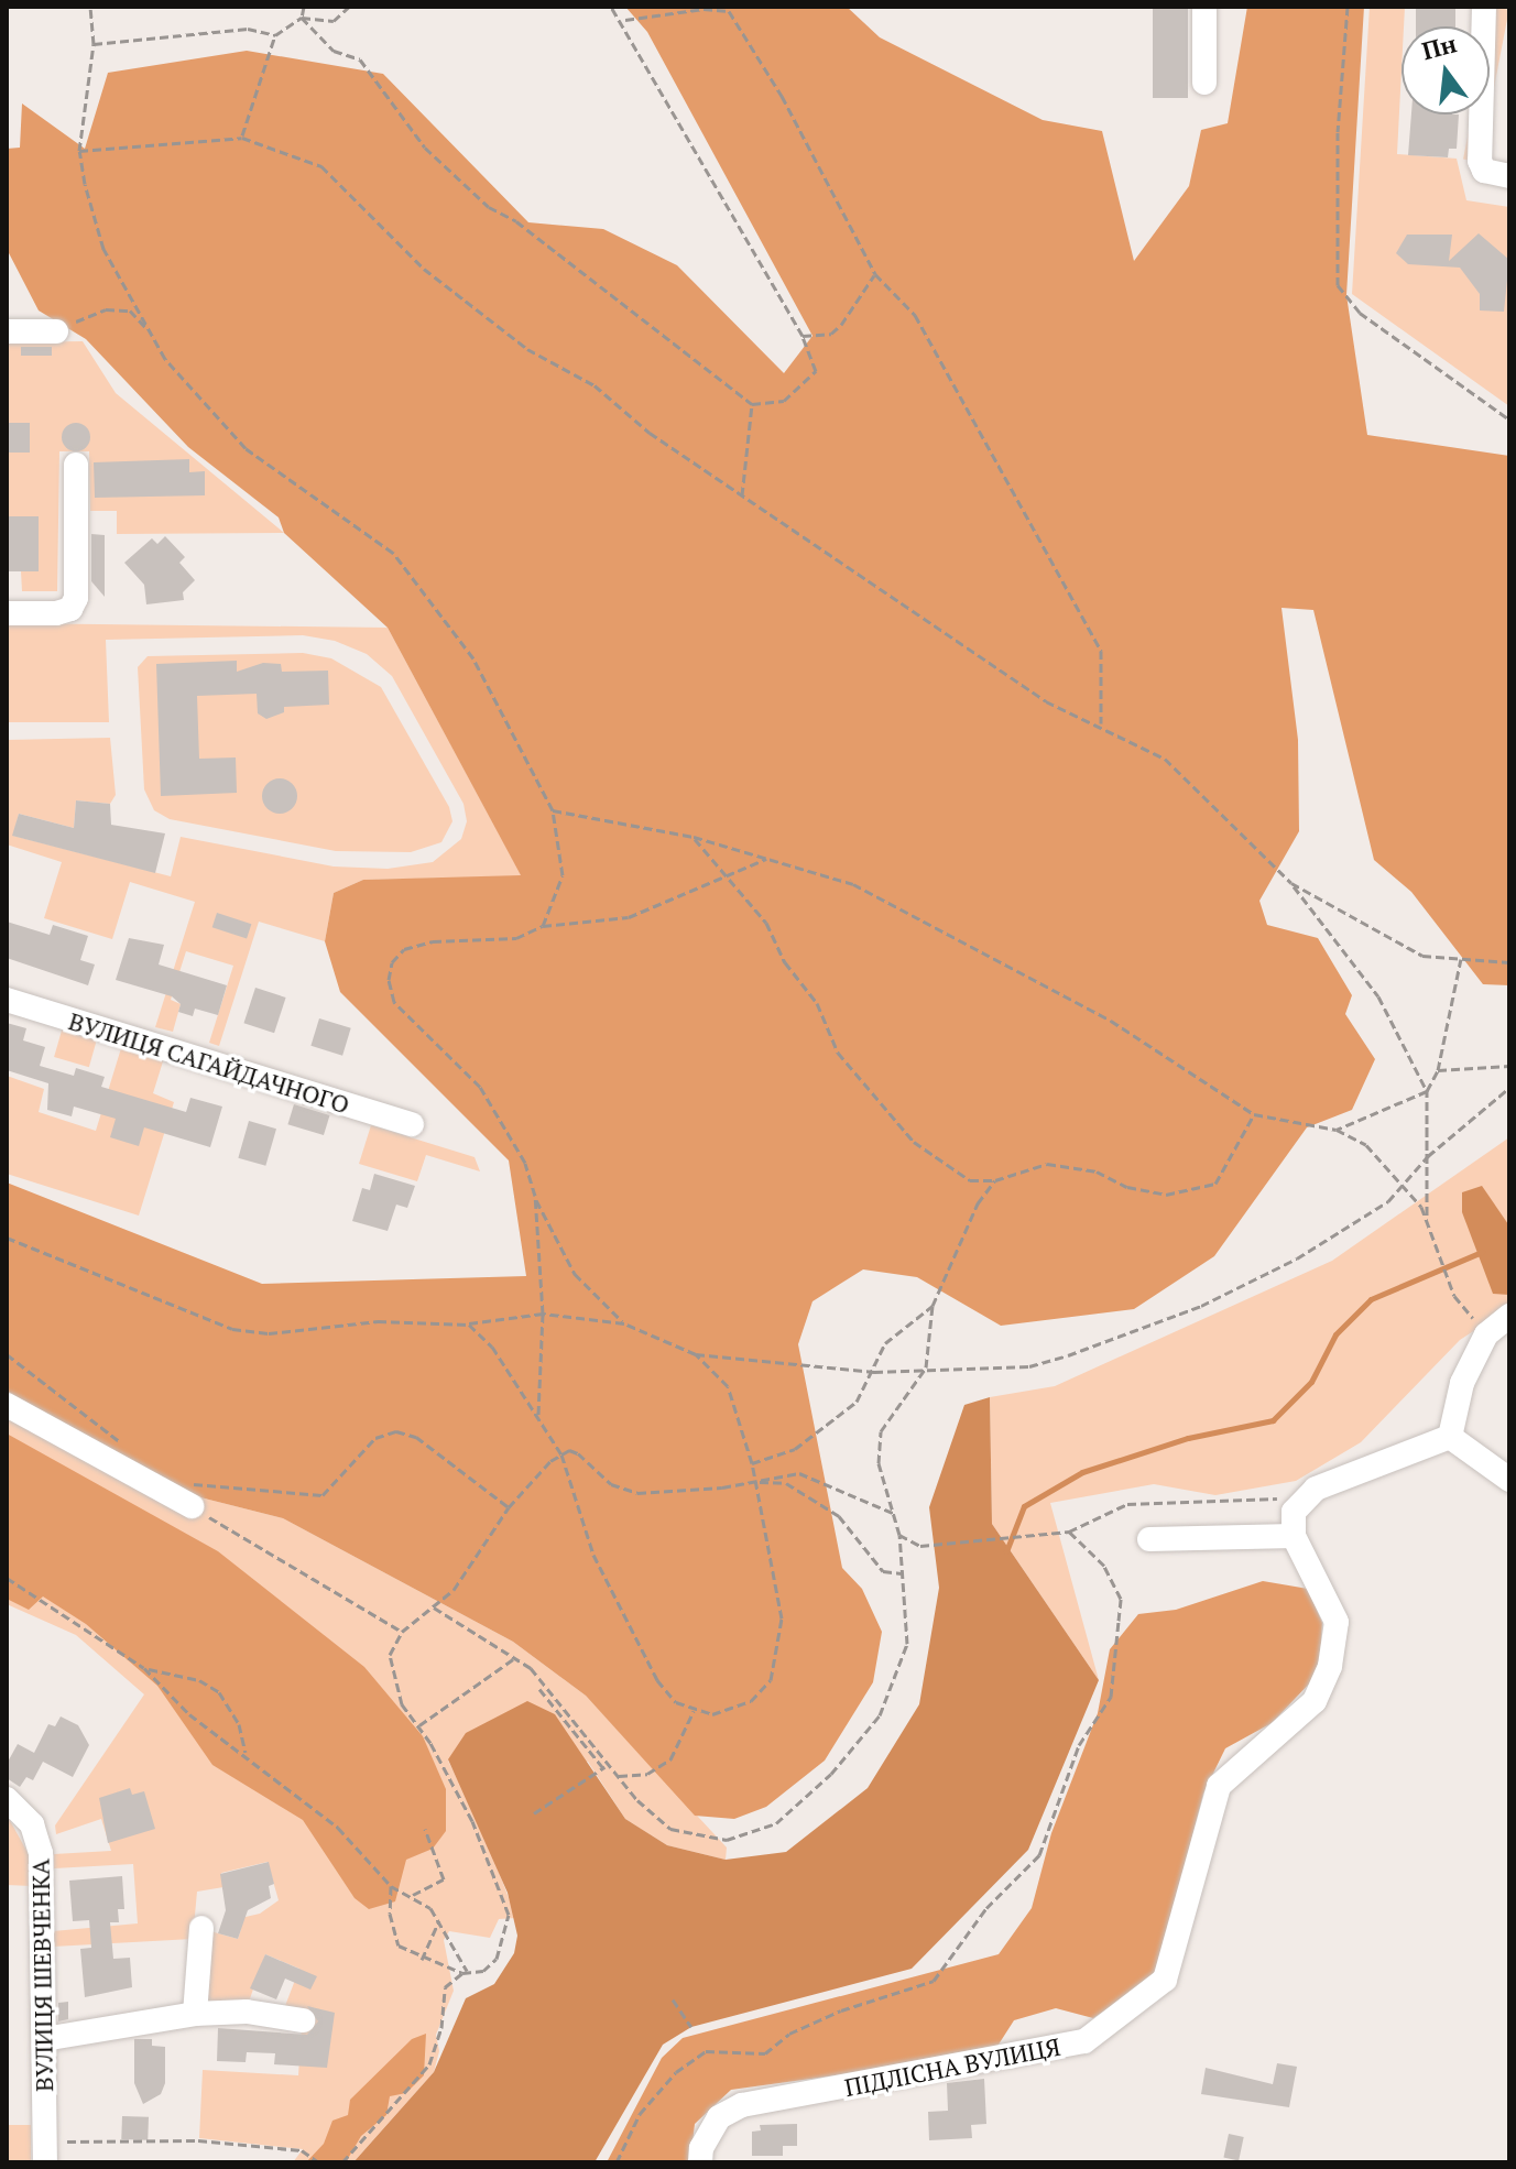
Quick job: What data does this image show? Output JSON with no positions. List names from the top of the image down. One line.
{"streets":{"street":["ВУЛИЦЯ САГАЙДАЧНОГО","ВУЛИЦЯ ШЕВЧЕНКА","ПІДЛІСНА ВУЛИЦЯ"]},"north":"top"}
